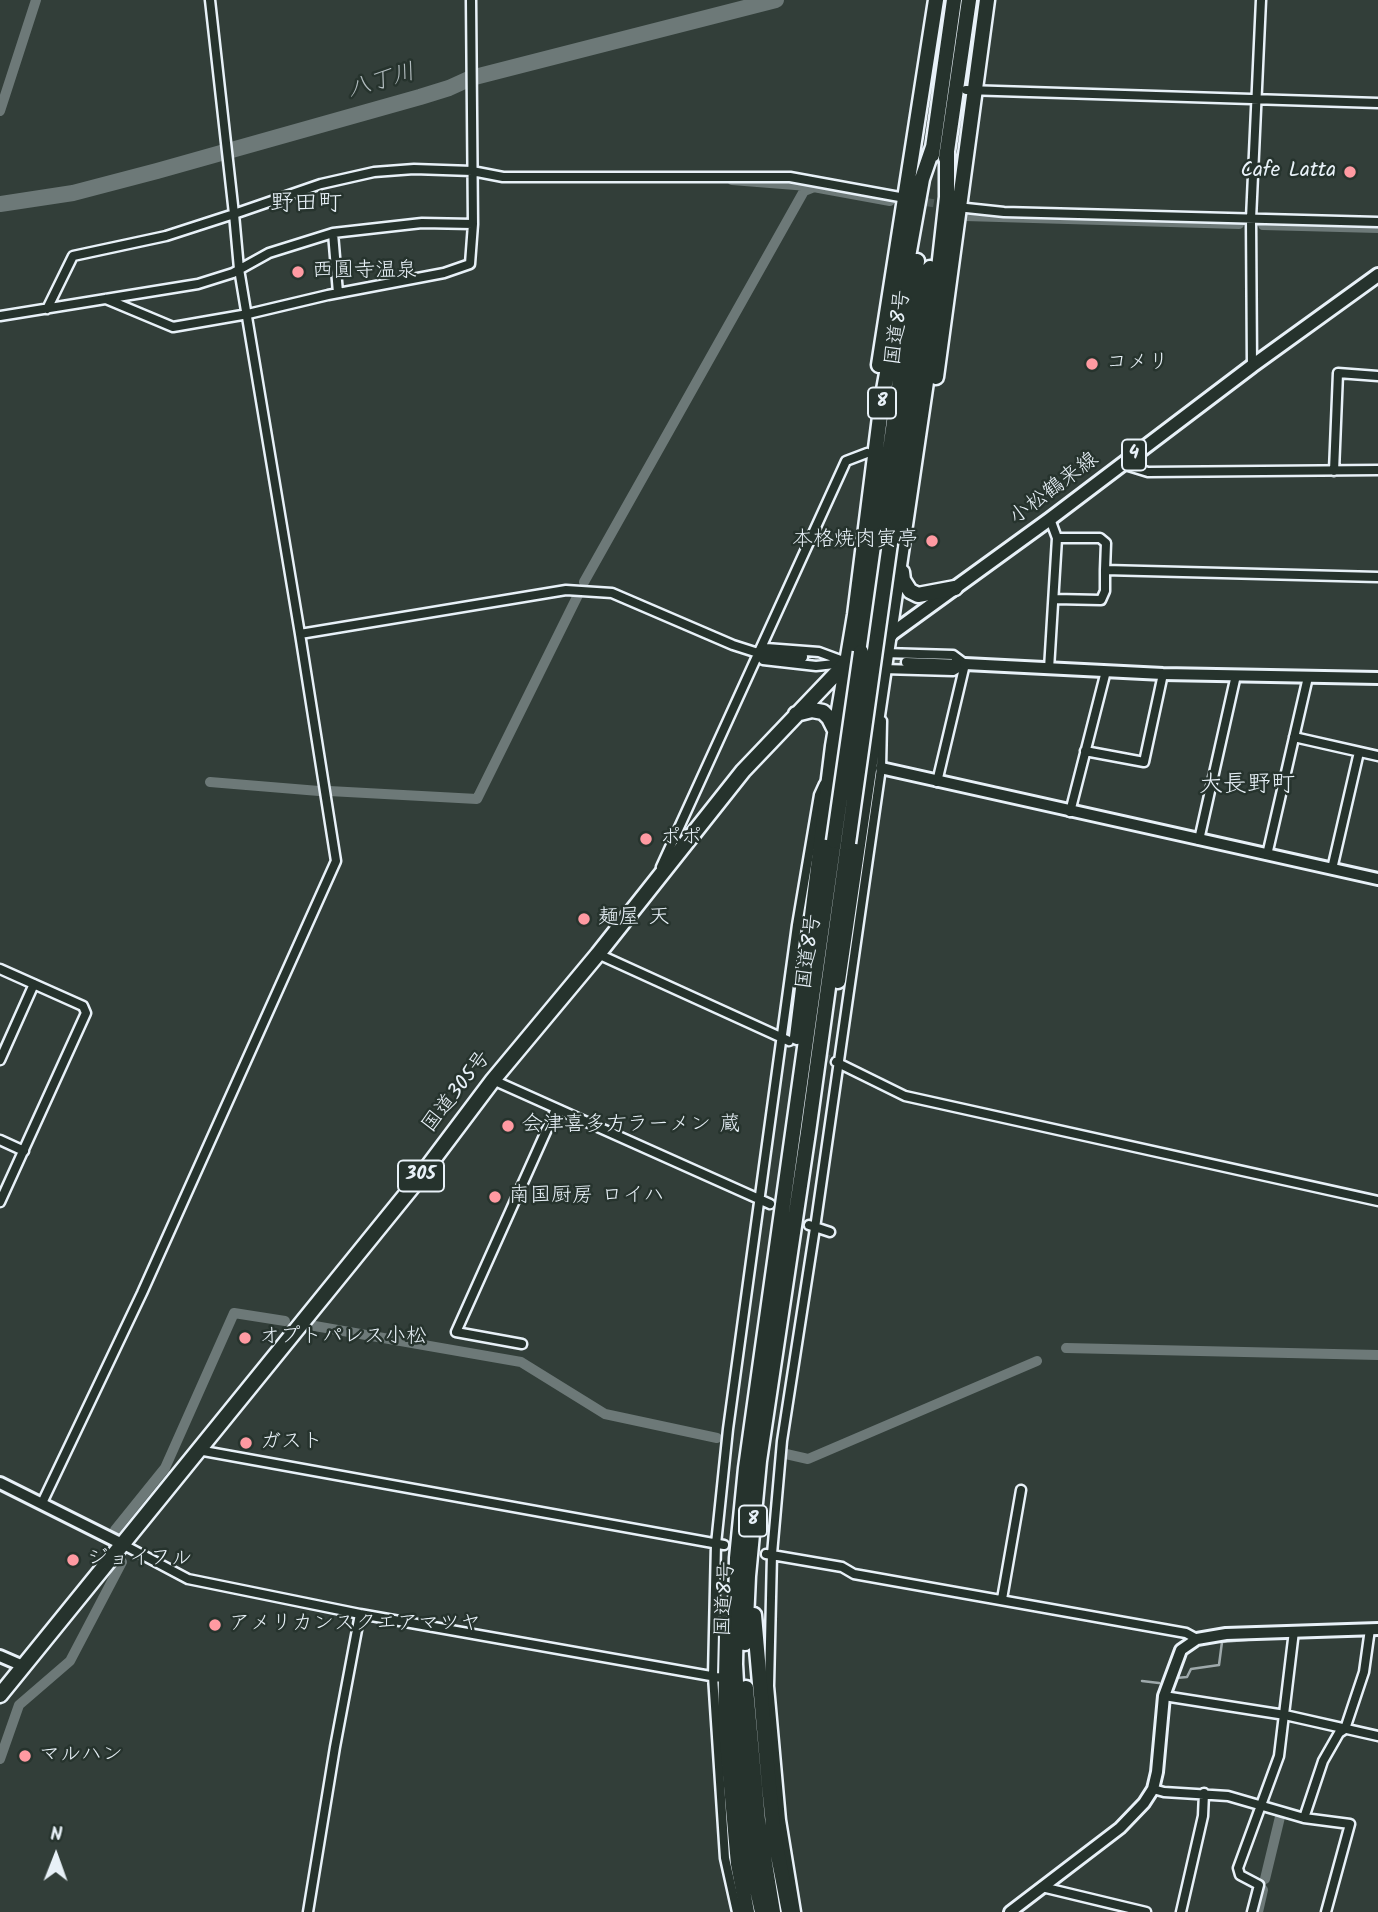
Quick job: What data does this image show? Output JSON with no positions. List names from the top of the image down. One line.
{"streets":{"highway":["国道8号","8","国道305号","305"],"main road":["4","小松鶴来線"]},"crossings":[["国道8号","8"],["8","小松鶴来線"],["8","国道305号"],["小松鶴来線","国道305号"]],"districts":["野田町","大長野町"],"water":["八丁川"],"places":["Cafe Latta","西圓寺温泉","コメリ","本格焼肉寅亭","ポポ","麺屋 天","会津喜多方ラーメン 蔵","南国厨房 ロイハ","オプトパレス小松","ガスト","ジョイフル","アメリカンスクエアマツヤ","マルハン"],"north":"top"}
